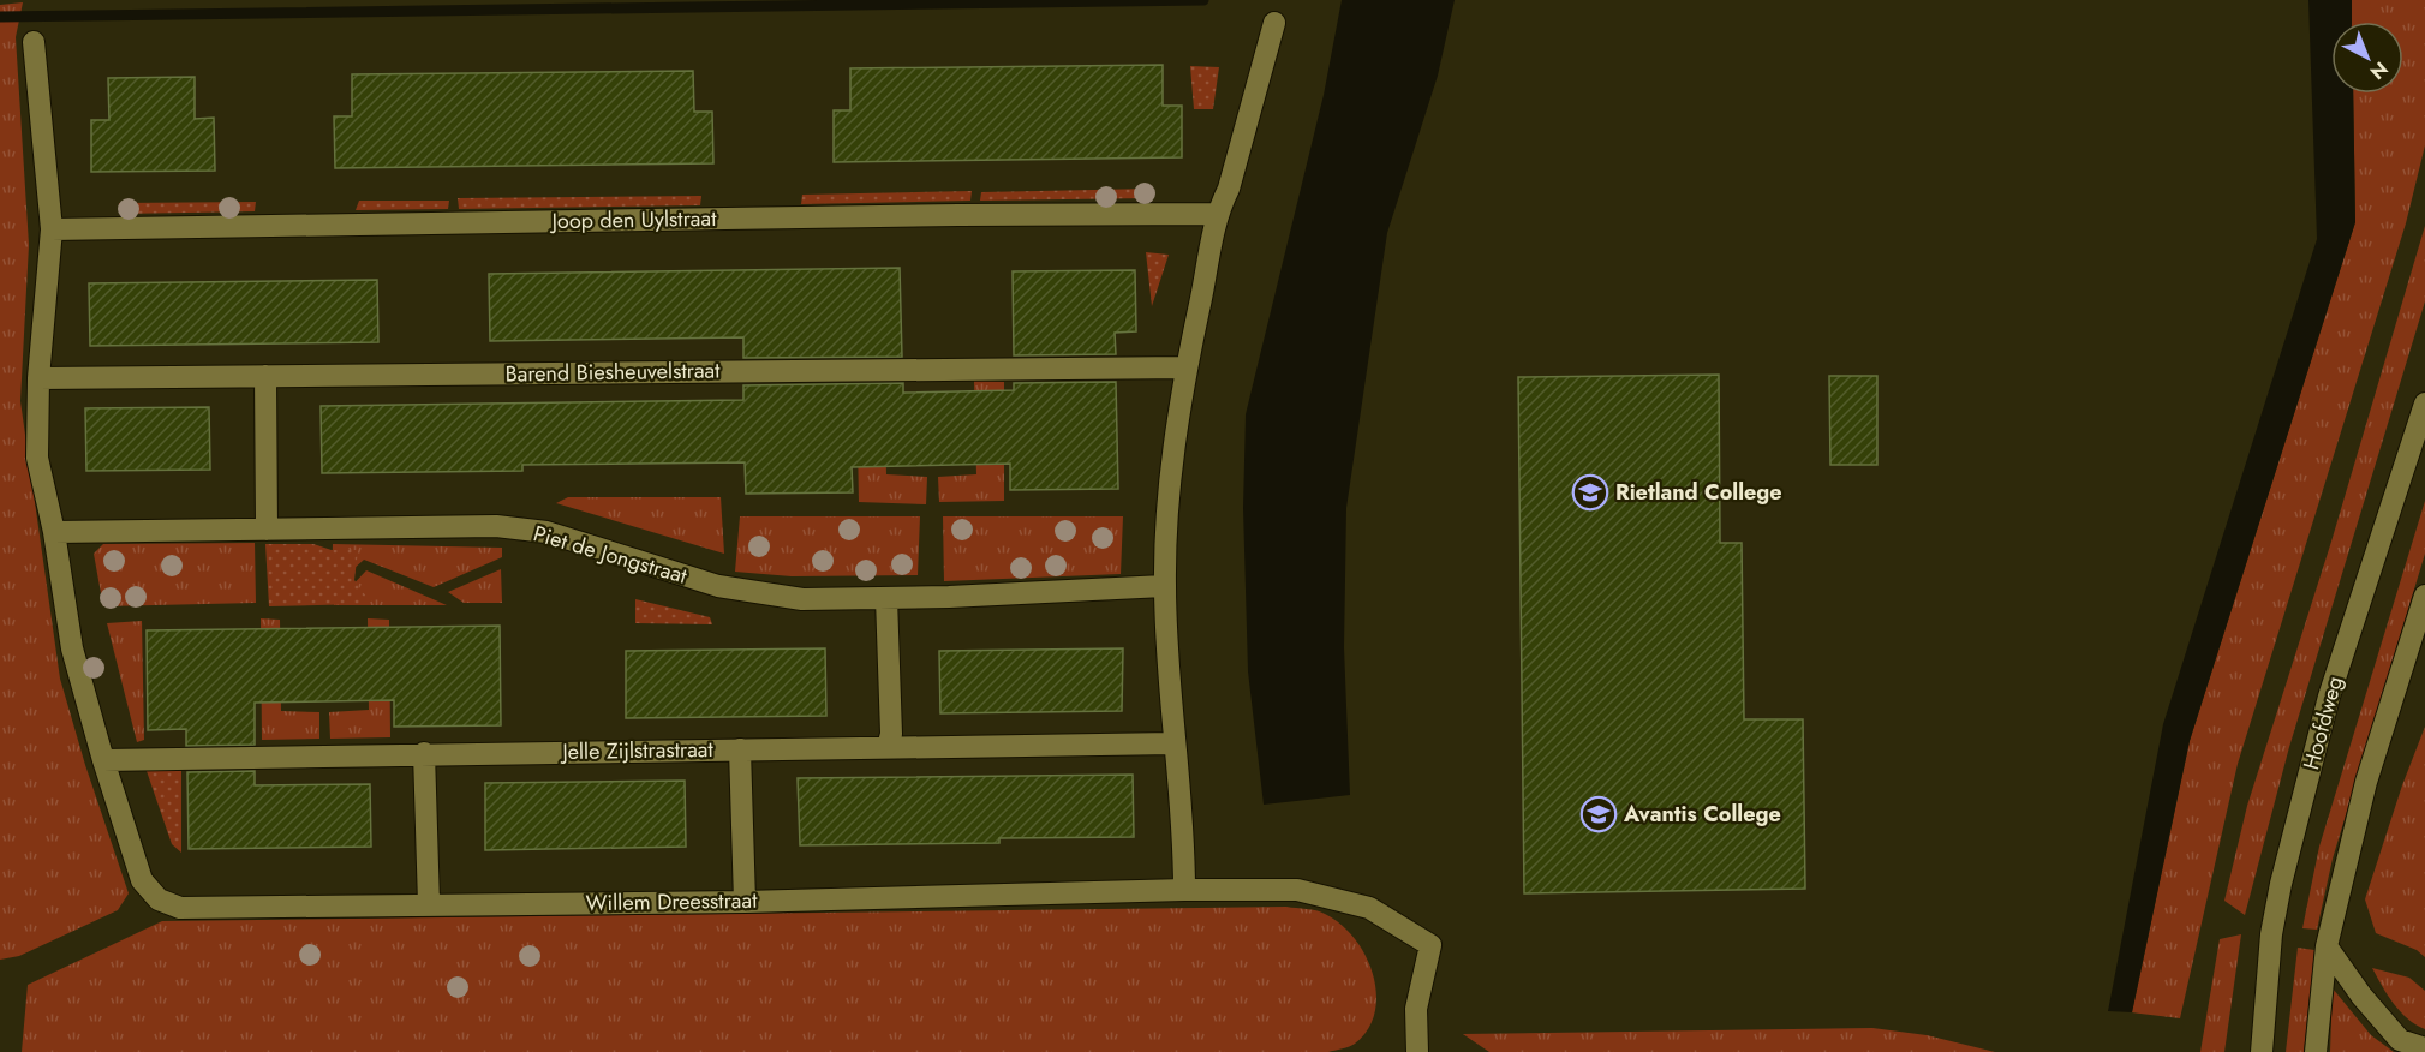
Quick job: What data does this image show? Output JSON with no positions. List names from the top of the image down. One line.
{"streets":{"street":["Joop den Uylstraat","Barend Biesheuvelstraat","Piet de Jongstraat","Hoofdweg","Jelle Zijlstrastraat","Willem Dreesstraat"]},"crossings":[["Jelle Zijlstrastraat","Willem Dreesstraat"]],"places":{"school or university":["Rietland College","Avantis College"]},"north":"bottom right"}
